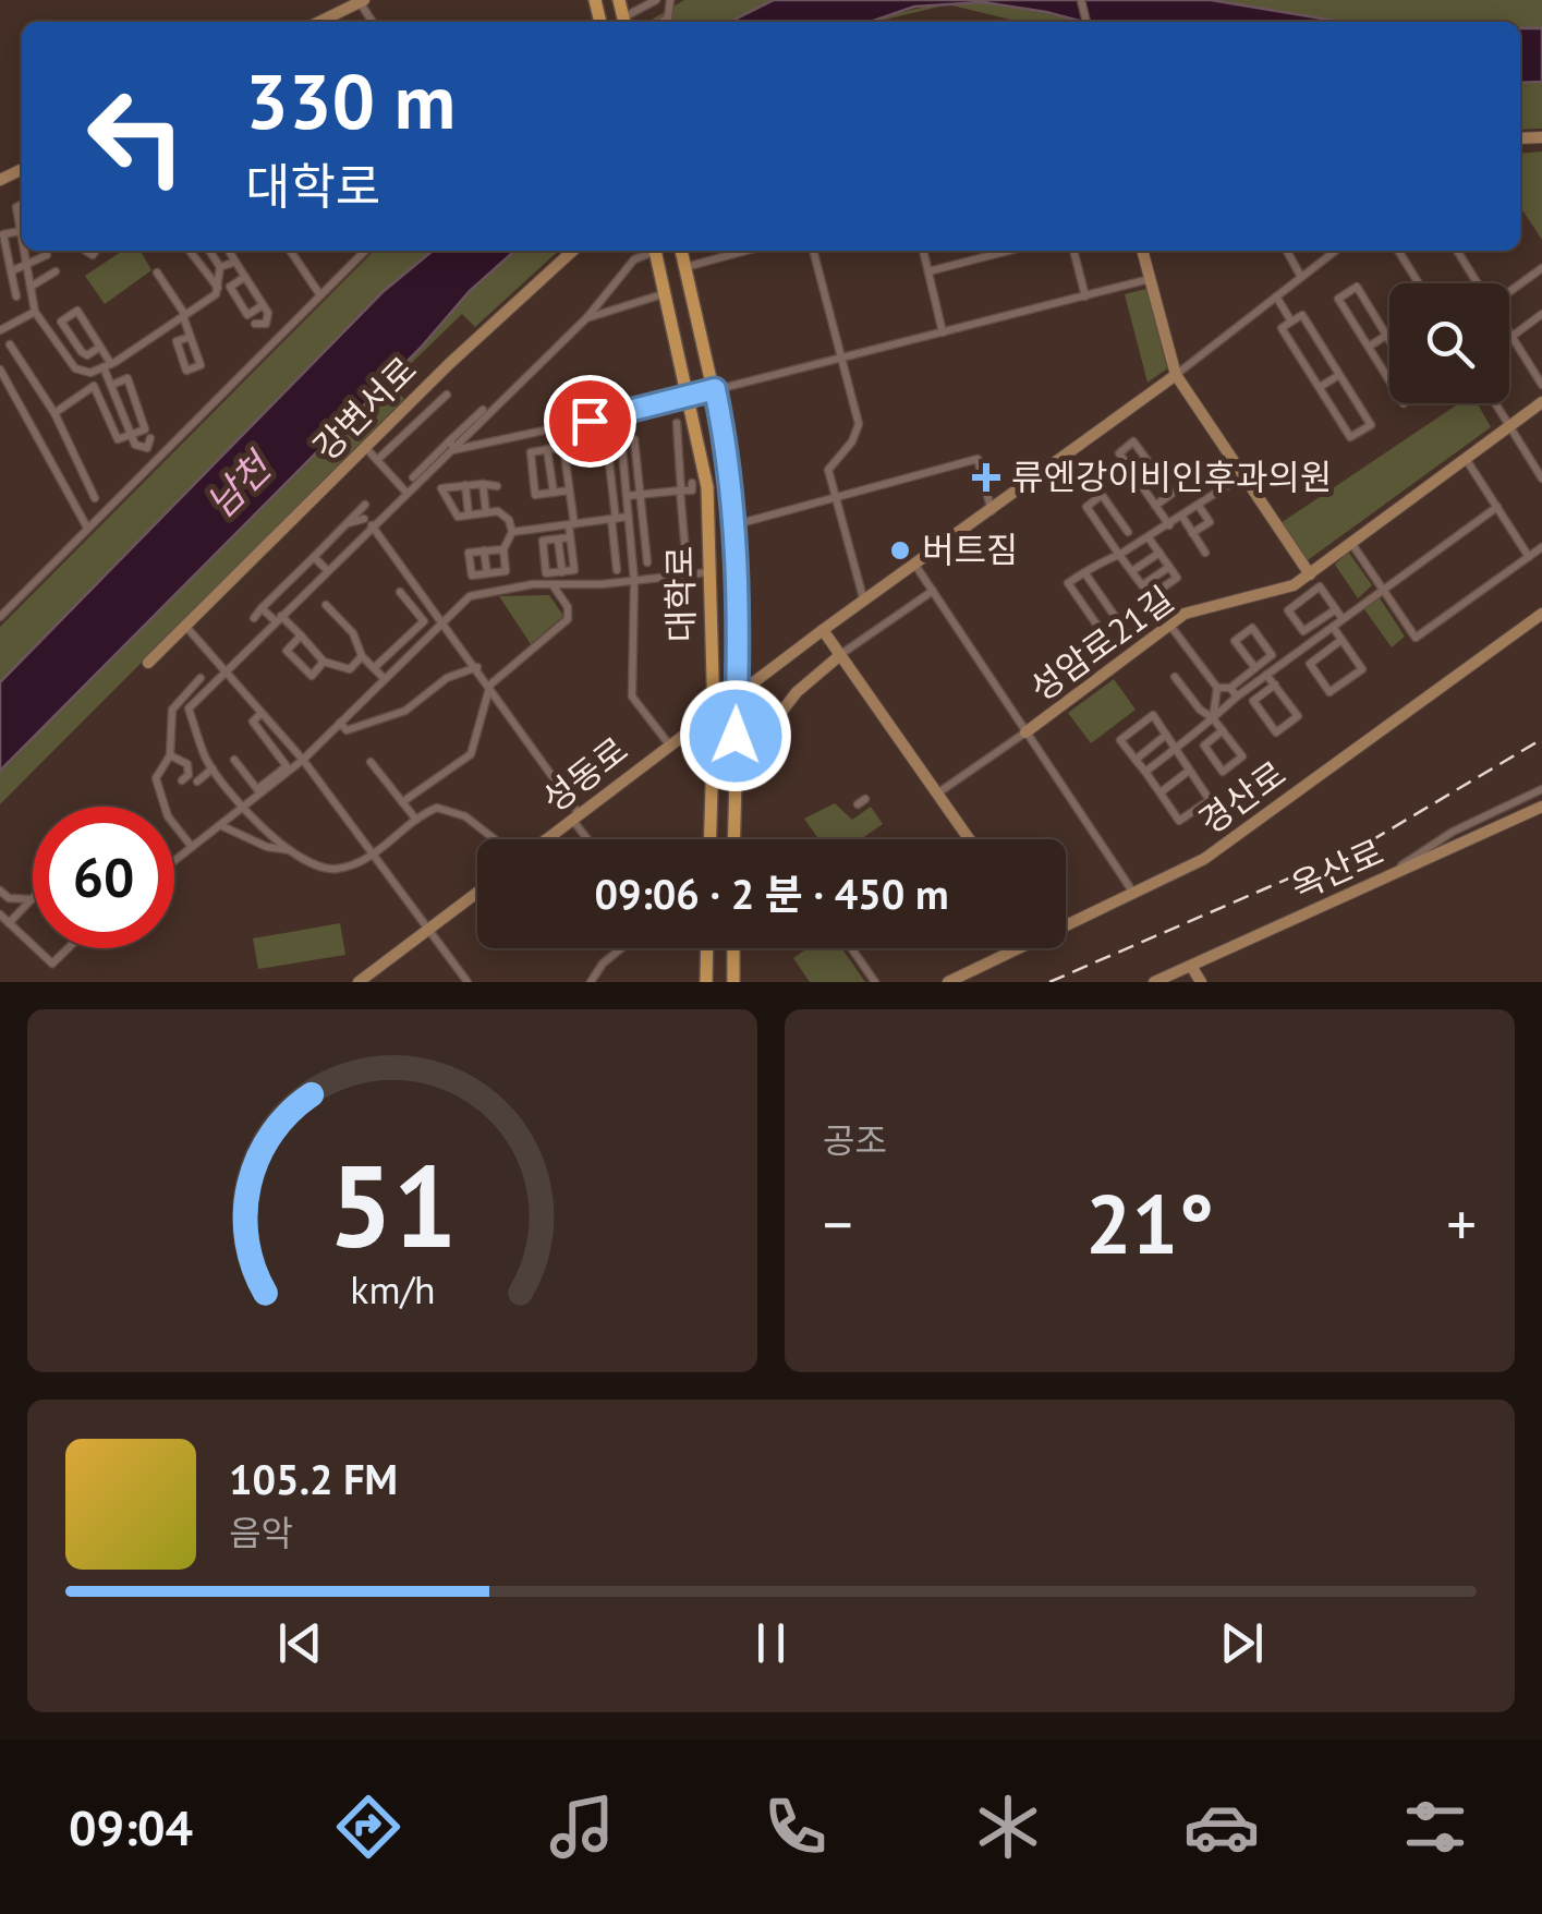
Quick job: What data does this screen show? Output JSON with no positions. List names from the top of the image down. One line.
{"streets":{"main road":["대학로"],"street":["강변서로","성암로21길","성동로","경산로","옥산로"]},"crossings":[["대학로","성동로"]],"water":["남천"],"places":{"health":["류엔강이비인후과의원"],"other":["버트짐"]},"page":{"turn":["330 m","대학로"],"limit":"60","trip":"09:06 · 2 분 · 450 m","tile":"공조","heat":["−","21°","+"],"song":["105.2 FM","음악"],"tabs":"09:04","gauge":["51","km/h"]}}
